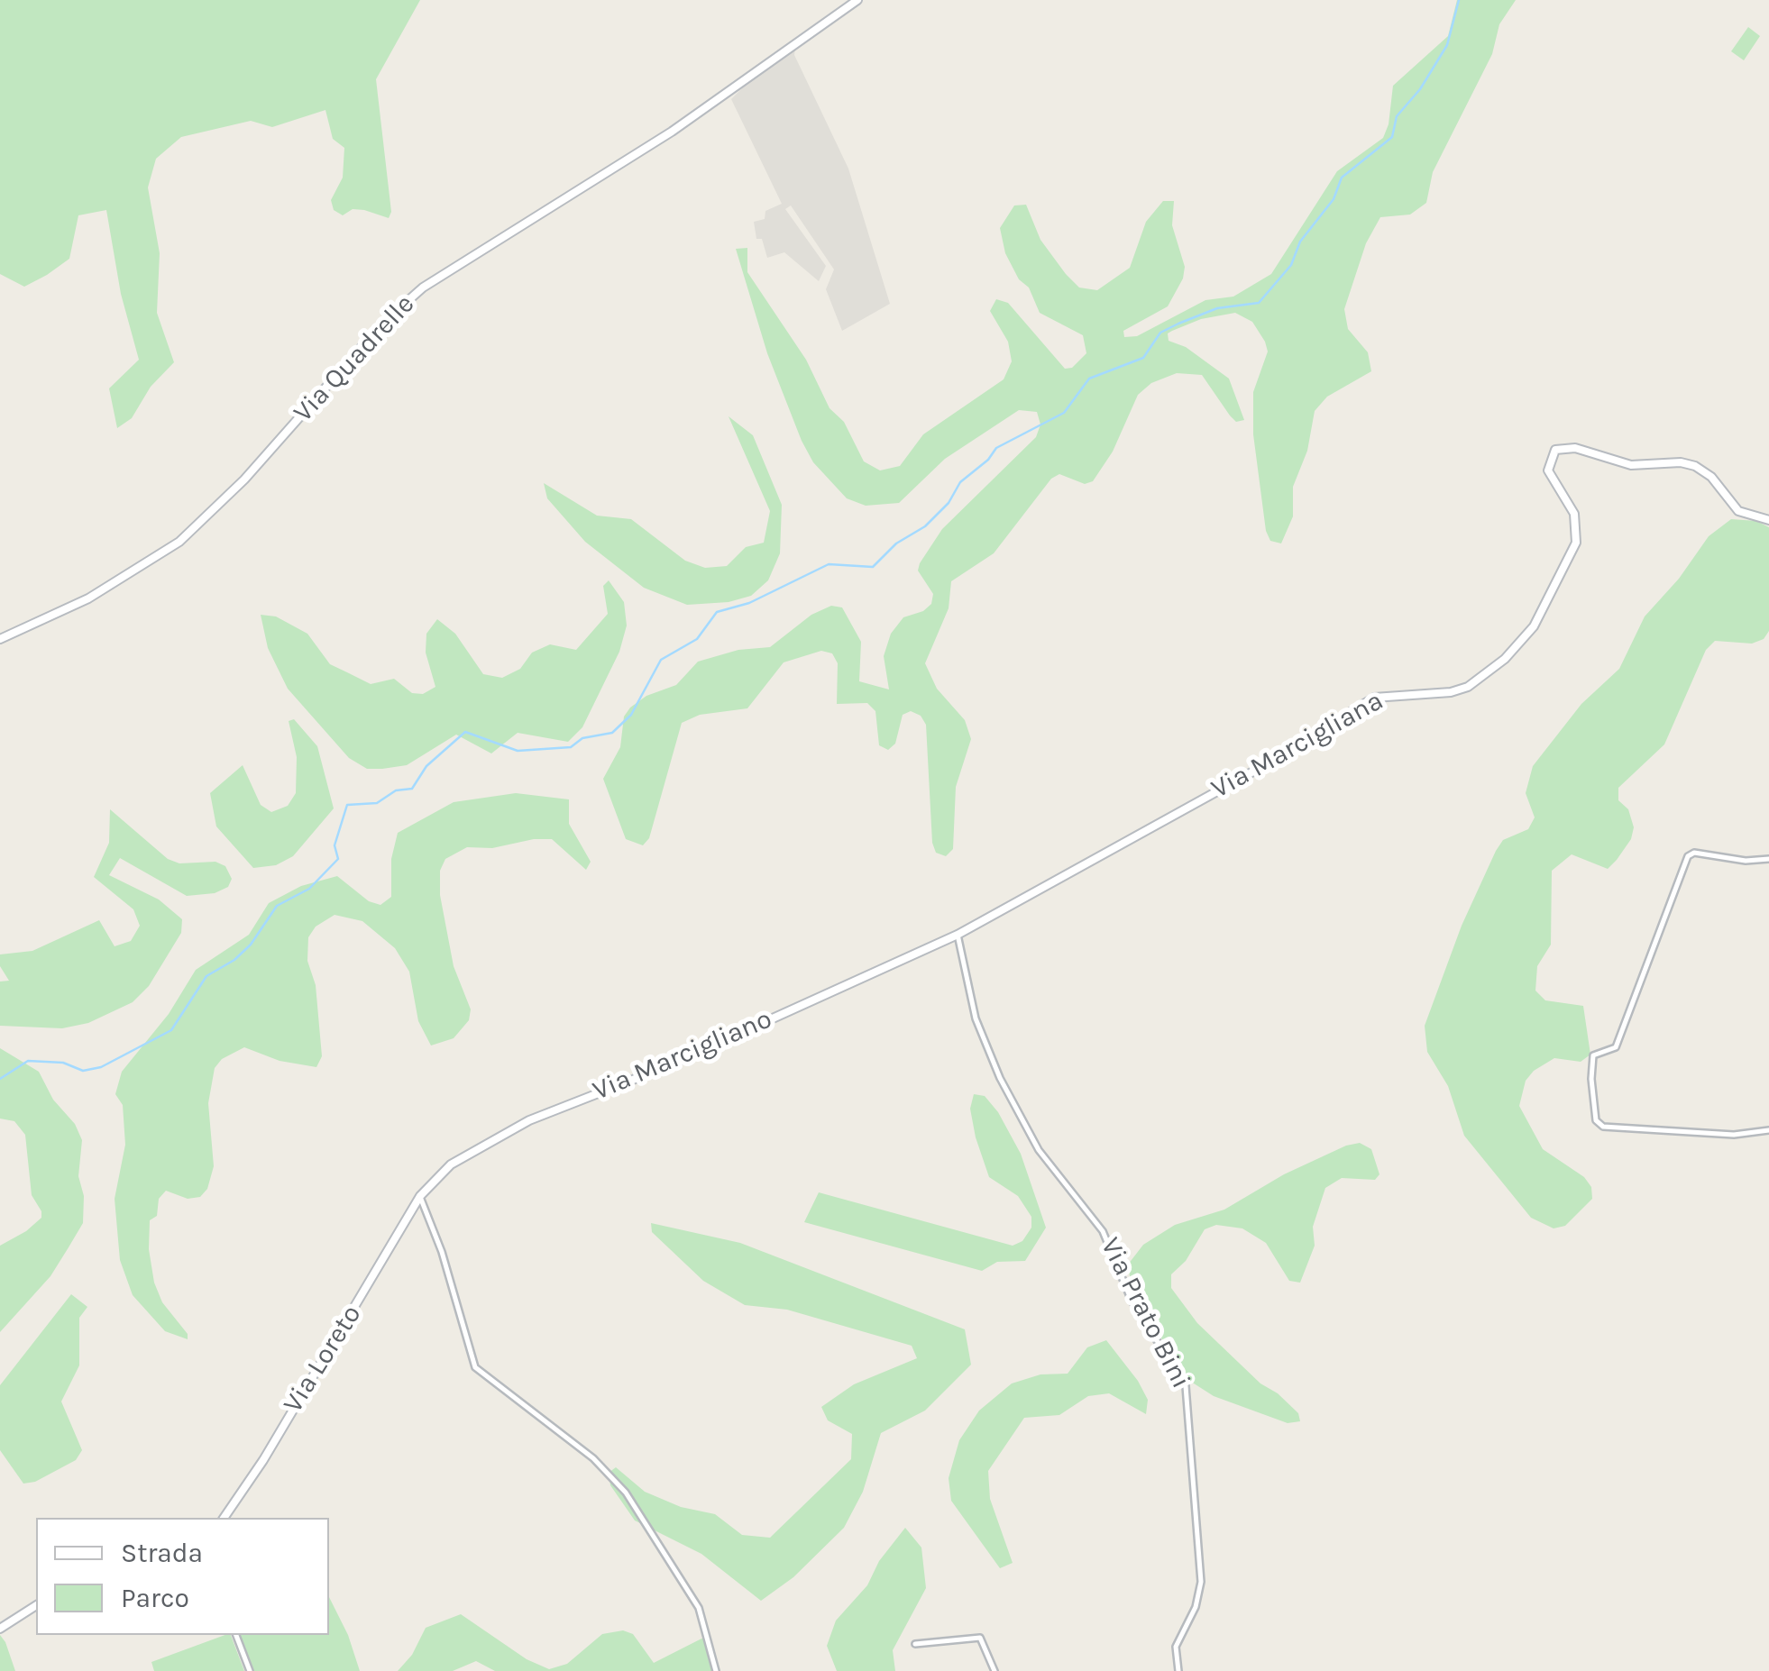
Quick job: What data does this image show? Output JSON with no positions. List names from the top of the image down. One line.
{"streets":{"street":["Via Quadrelle","Via Marcigliana","Via Marcigliano","Via Prato Bini","Via Loreto"]},"crossings":[["Via Marcigliana","Via Marcigliano"],["Via Marcigliana","Via Prato Bini"],["Via Marcigliano","Via Prato Bini"],["Via Marcigliano","Via Loreto"]],"legend":["Strada","Parco"]}
